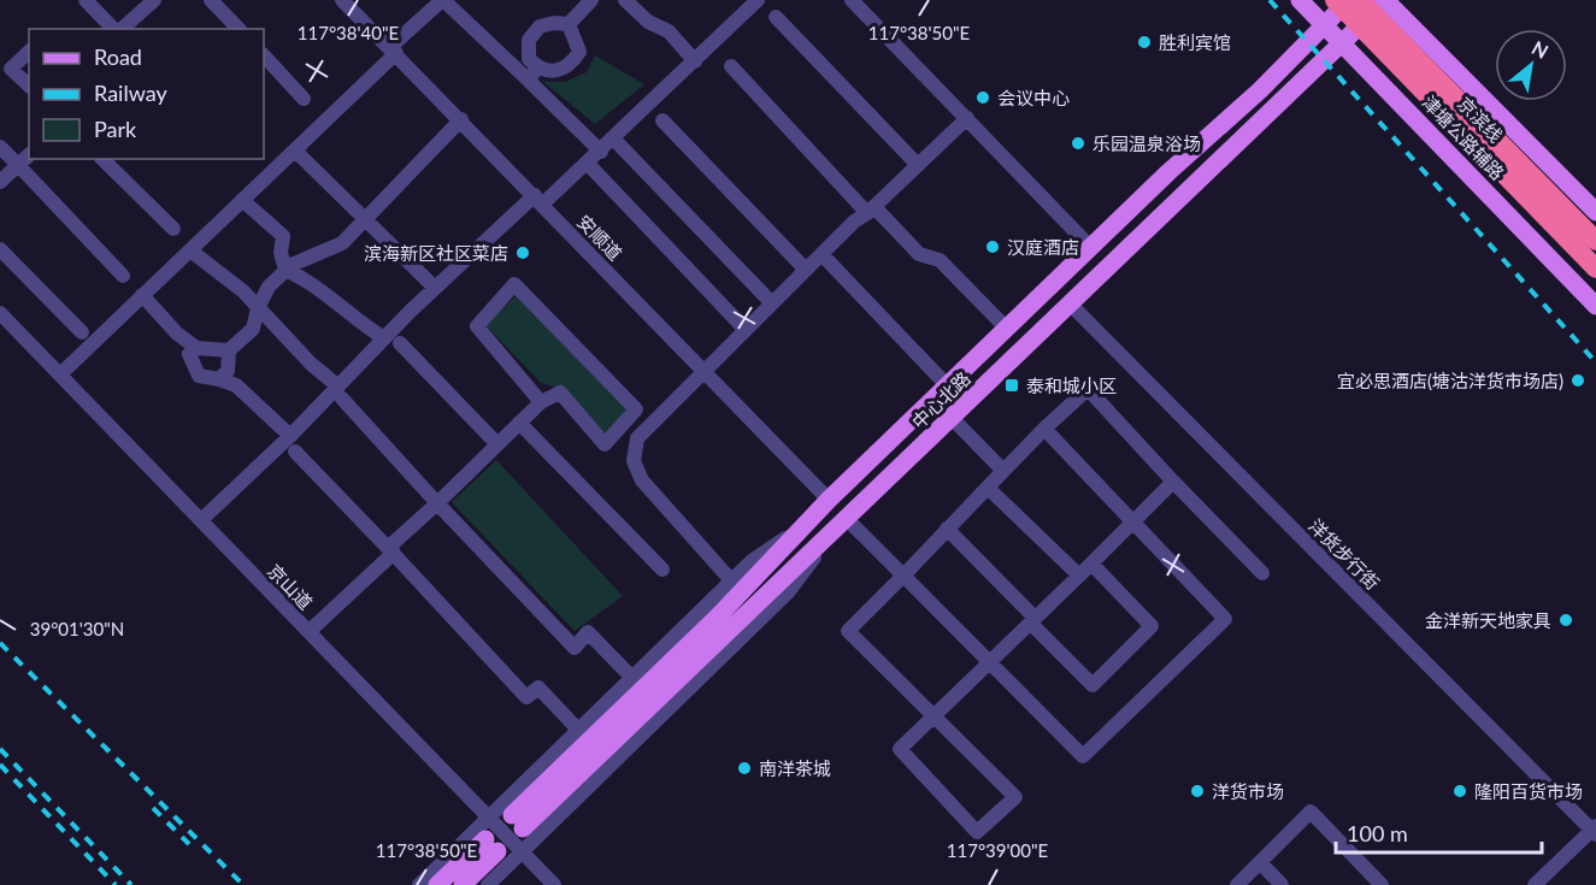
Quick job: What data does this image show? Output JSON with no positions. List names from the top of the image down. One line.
{"streets":{"highway":["京滨线"],"main road":["津塘公路辅路","中心北路"],"street":["安顺道","洋货步行街","京山道"]},"crossings":[["津塘公路辅路","中心北路"],["安顺道","中心北路"],["中心北路","洋货步行街"]],"places":{"other":["胜利宾馆","会议中心","乐园温泉浴场","汉庭酒店","滨海新区社区菜店","宜必思酒店(塘沽洋货市场店)","金洋新天地家具","南洋茶城","洋货市场","隆阳百货市场"],"transit":["泰和城小区"]},"legend":["Road","Railway","Park"],"scale_bar":"100 m","north":"top right","coordinates":["117°38'40\"E","117°38'50\"E","39°01'30\"N","117°39'00\"E"]}
